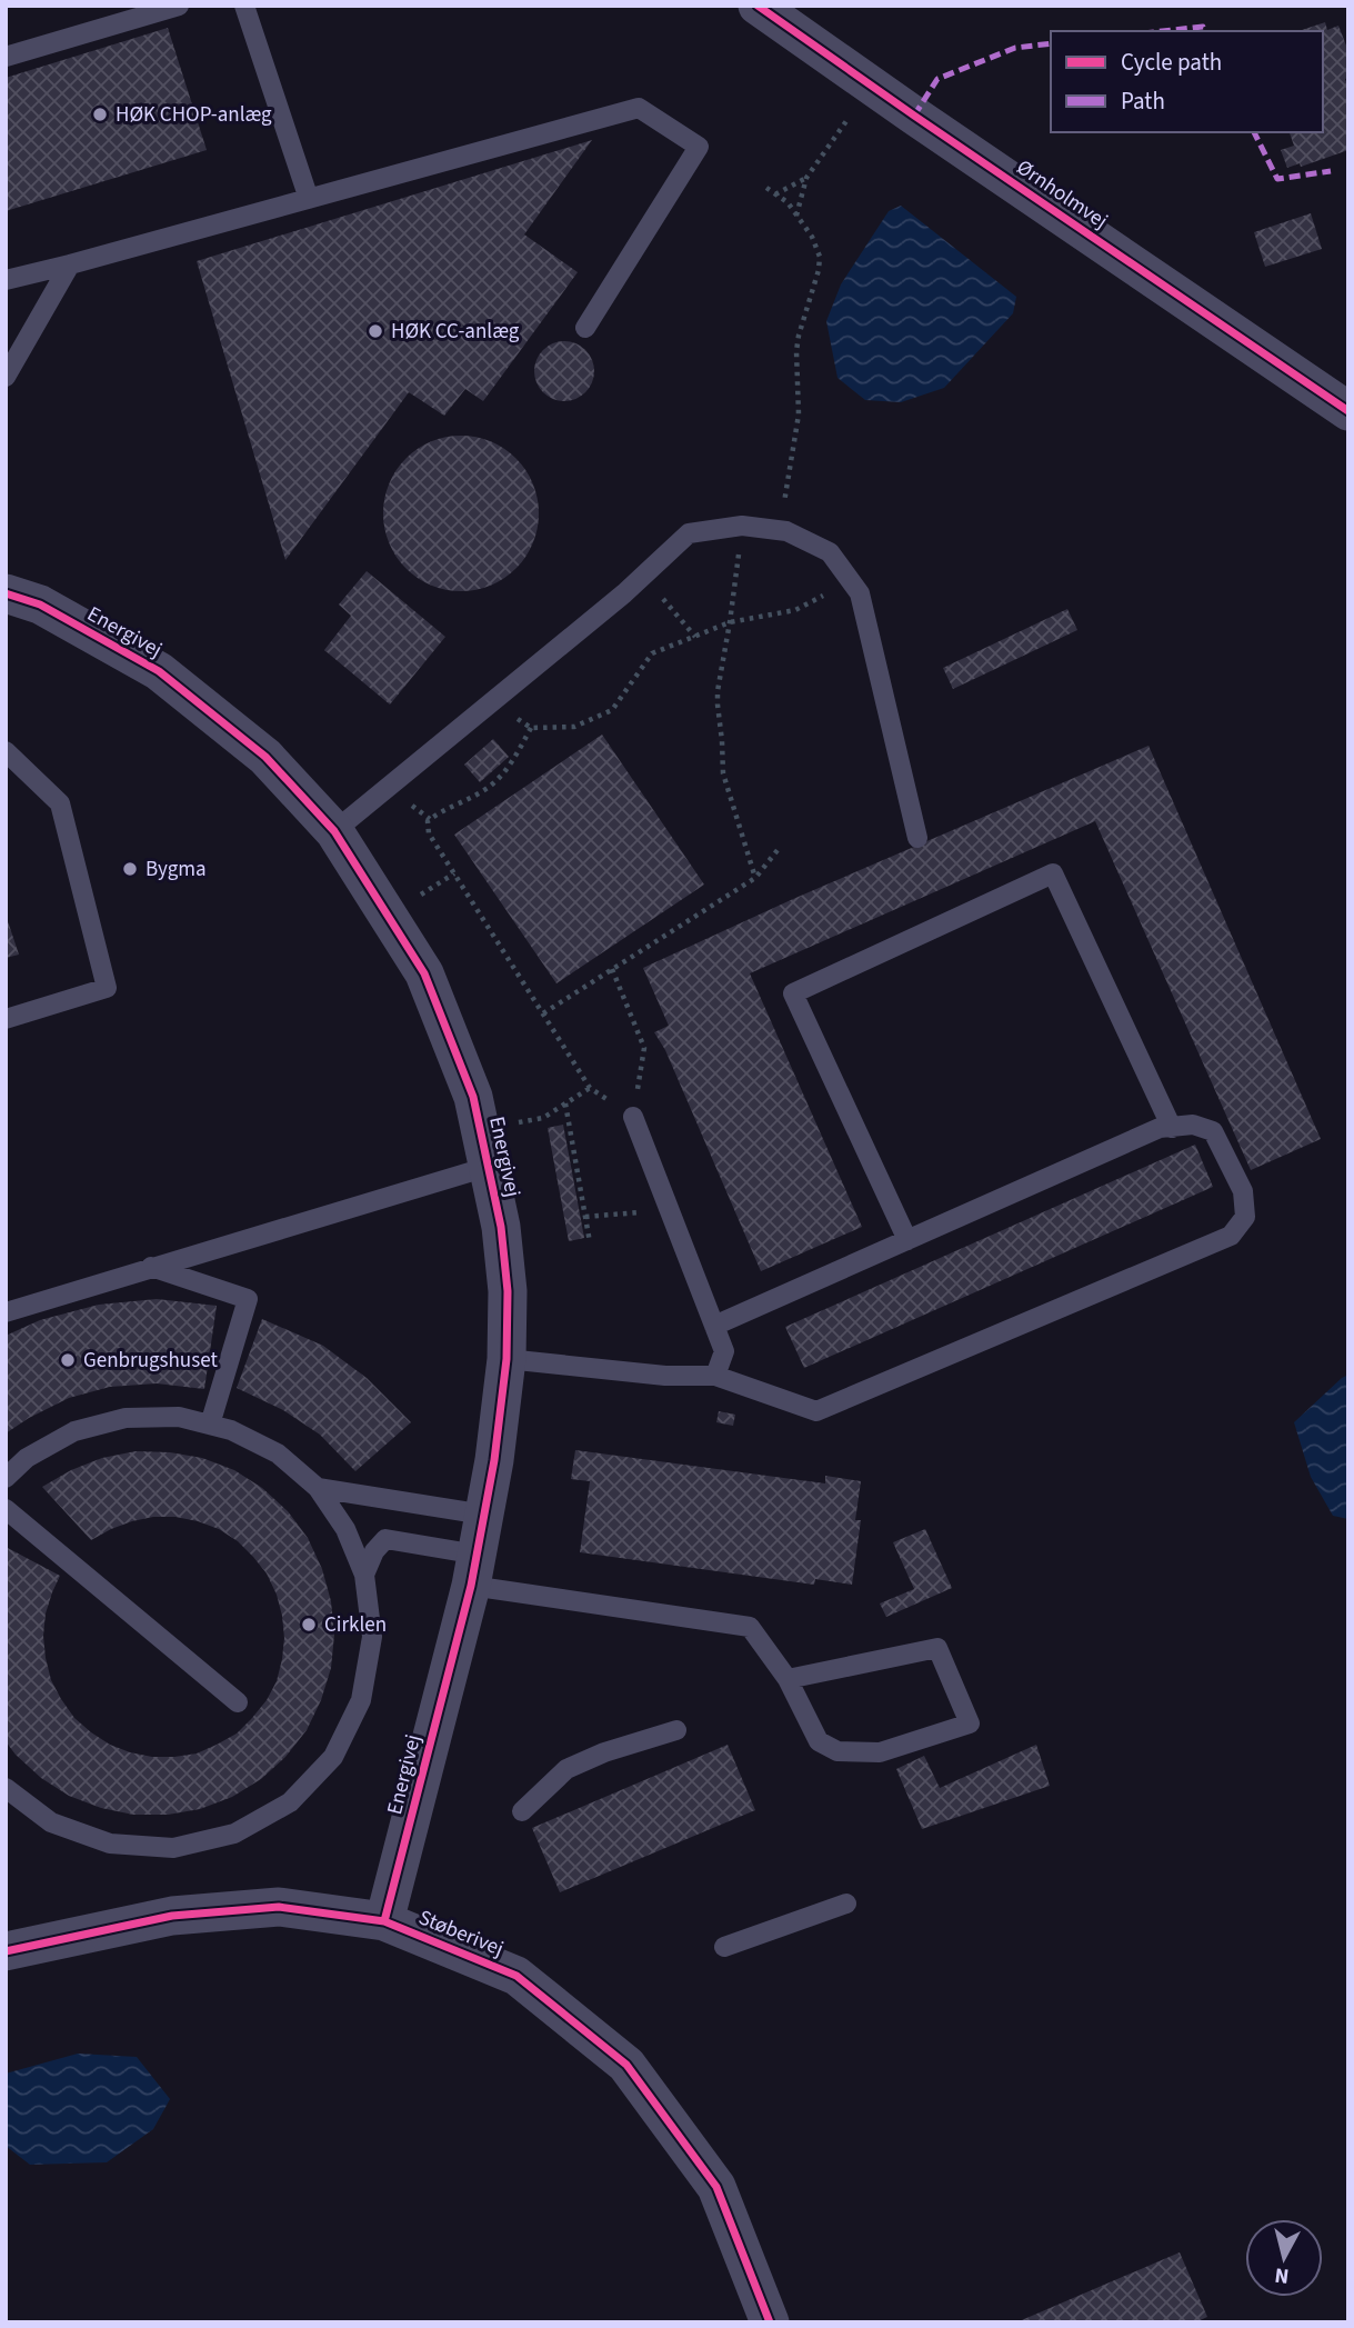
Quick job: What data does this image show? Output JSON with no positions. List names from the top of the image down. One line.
{"streets":{"street":["Ørnholmvej","Energivej","Støberivej"]},"crossings":[["Energivej","Støberivej"]],"places":["HØK CHOP-anlæg","HØK CC-anlæg","Bygma","Genbrugshuset","Cirklen"],"legend":["Cycle path","Path"],"north":"bottom"}
